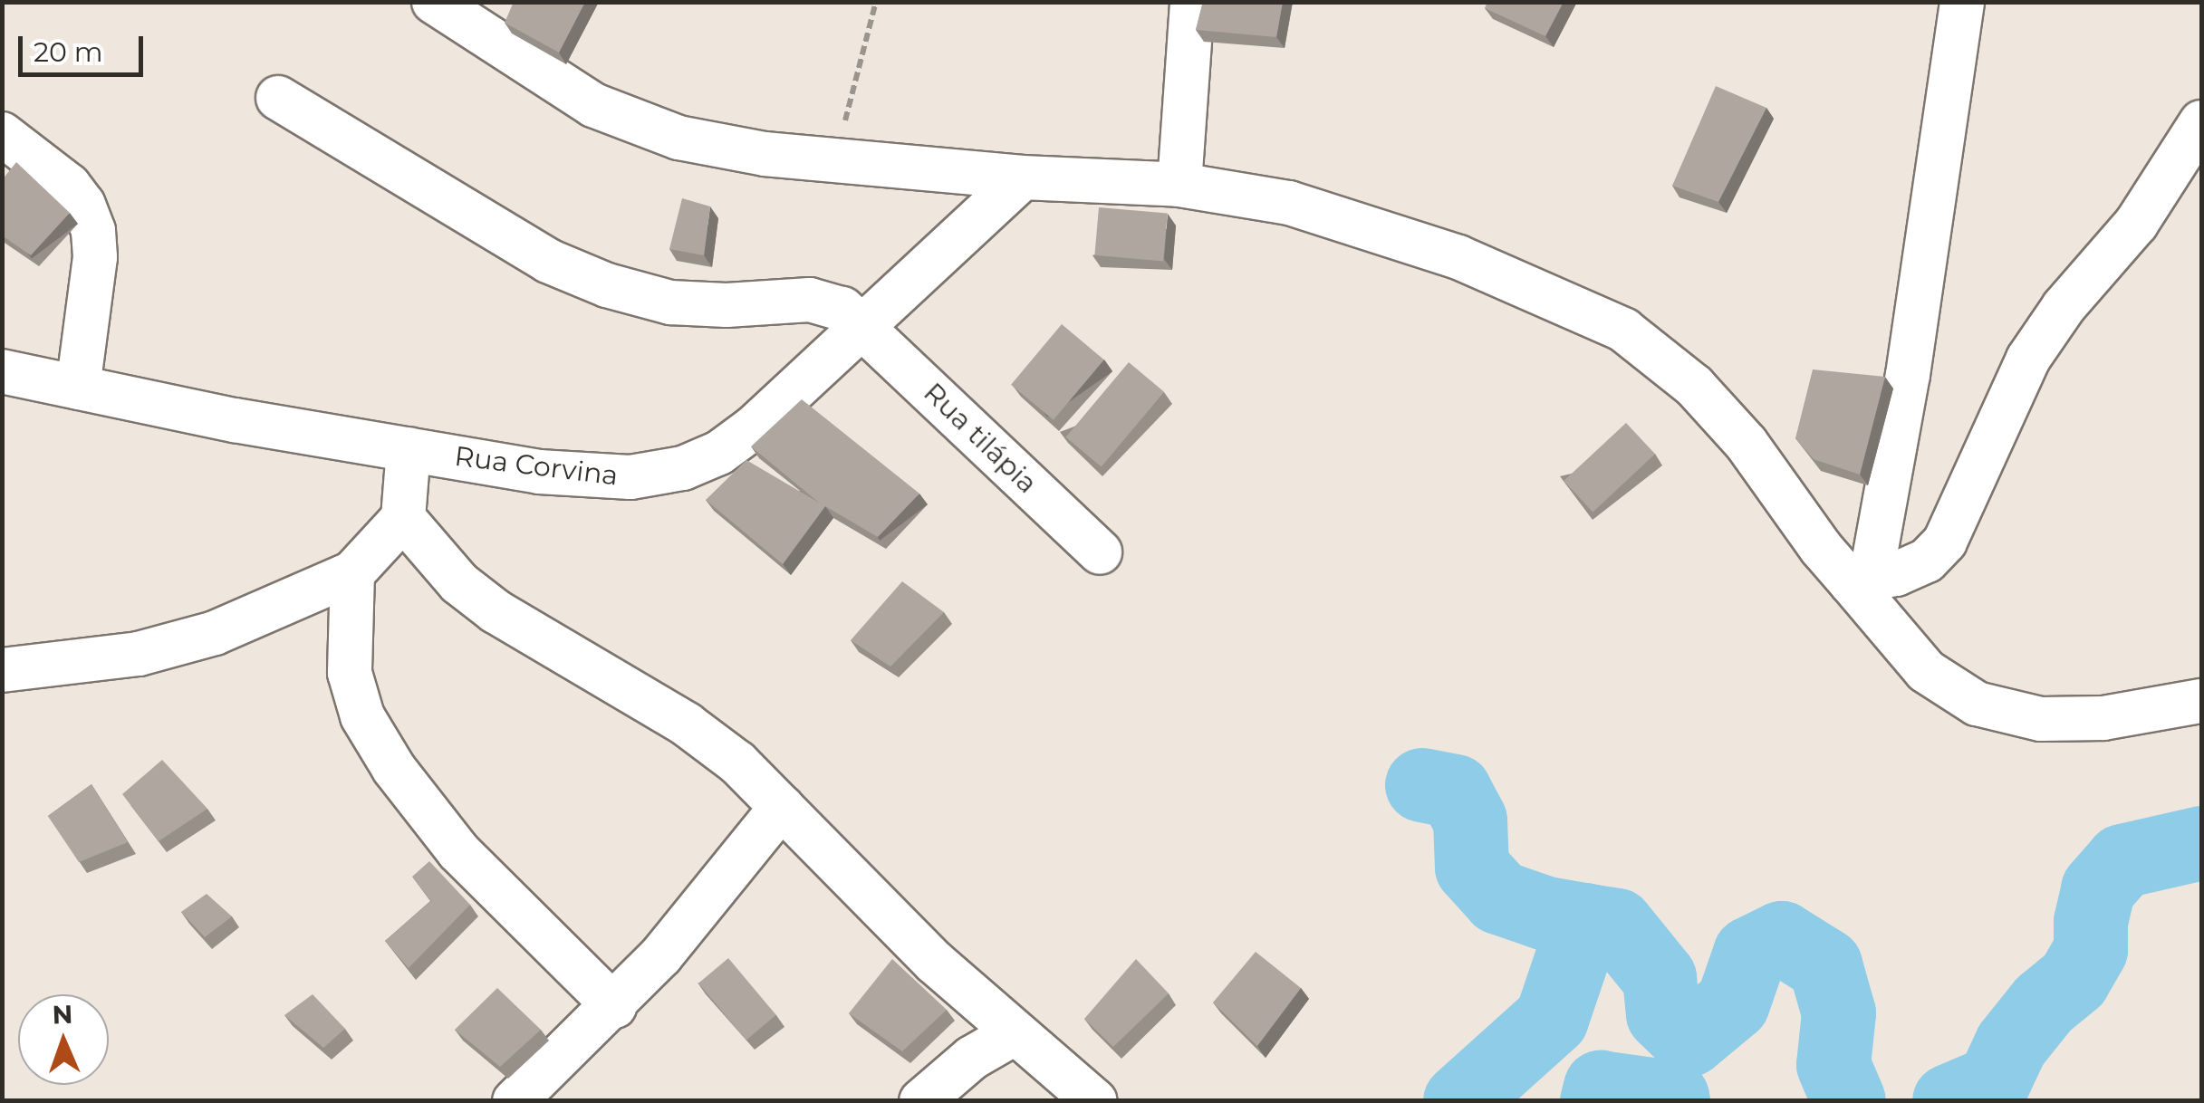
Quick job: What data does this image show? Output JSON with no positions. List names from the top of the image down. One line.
{"streets":{"street":["Rua tilápia","Rua Corvina"]},"crossings":[["Rua tilápia","Rua Corvina"]],"scale_bar":"20 m","north":"top"}
